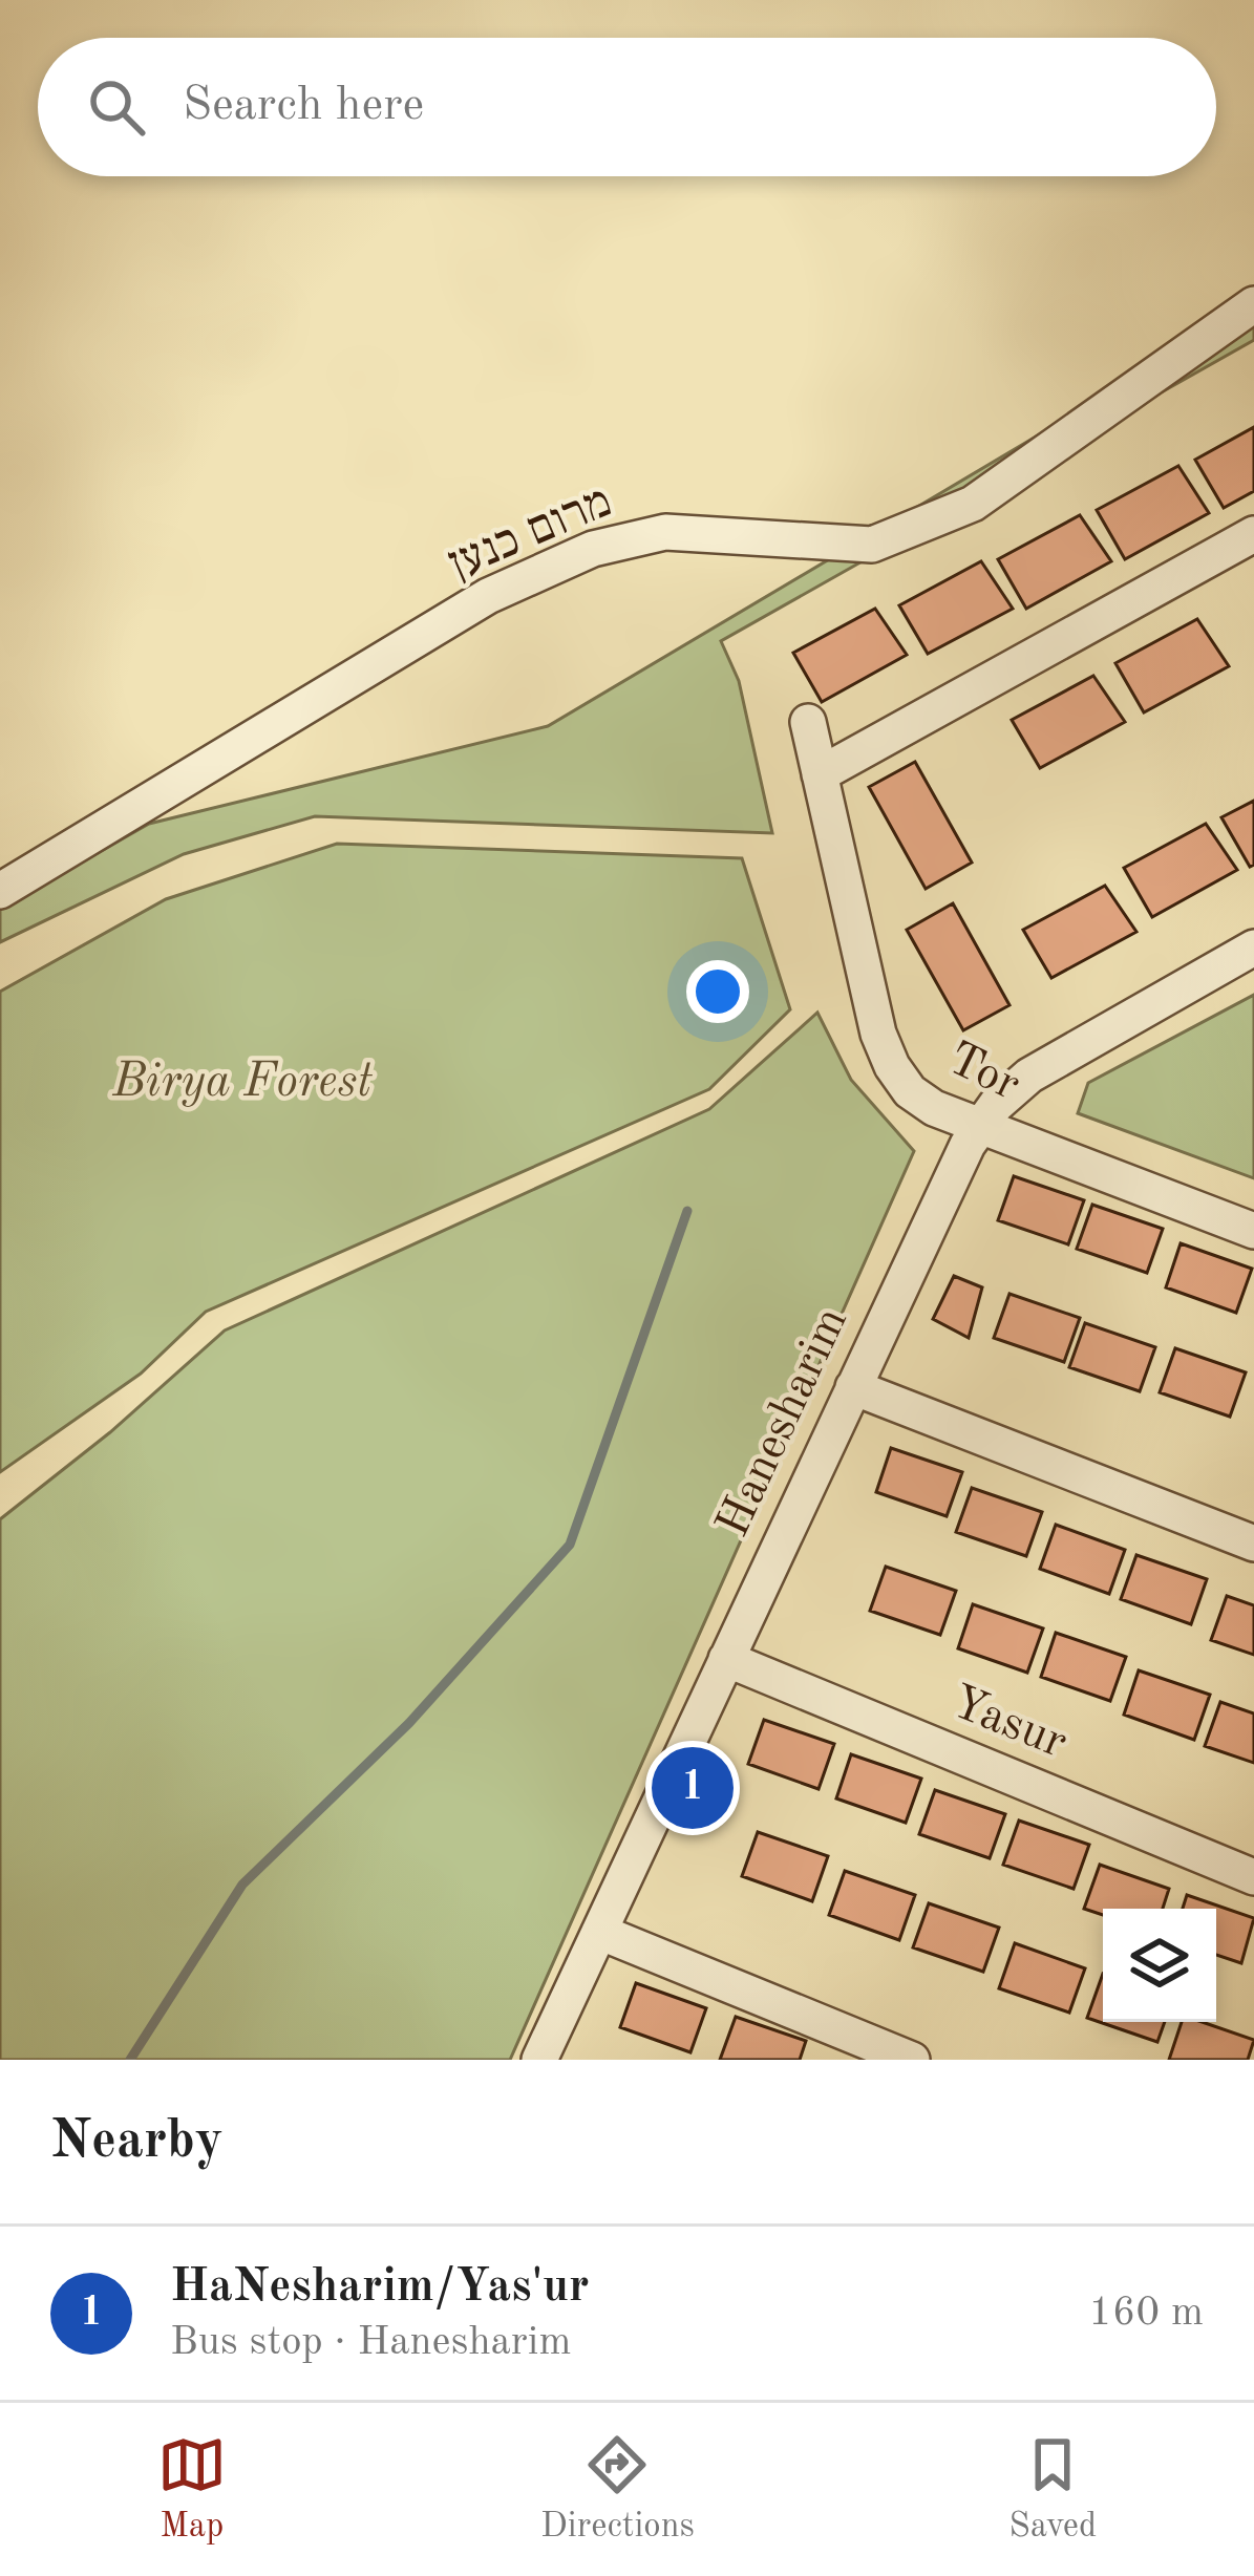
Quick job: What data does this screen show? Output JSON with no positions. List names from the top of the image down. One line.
{"streets":{"street":["מרום כנען","Tor","Hanesharim","Yasur"]},"crossings":[["Tor","Hanesharim"],["Hanesharim","Yasur"]],"parks":["Birya Forest"],"page":{"search":"Search here","pins":"1","heading":"Nearby","list":[{"mark":"1","name":"HaNesharim/Yas'ur","note":"Bus stop · Hanesharim","value":"160 m"}],"nav":["Map","Directions","Saved"]}}
